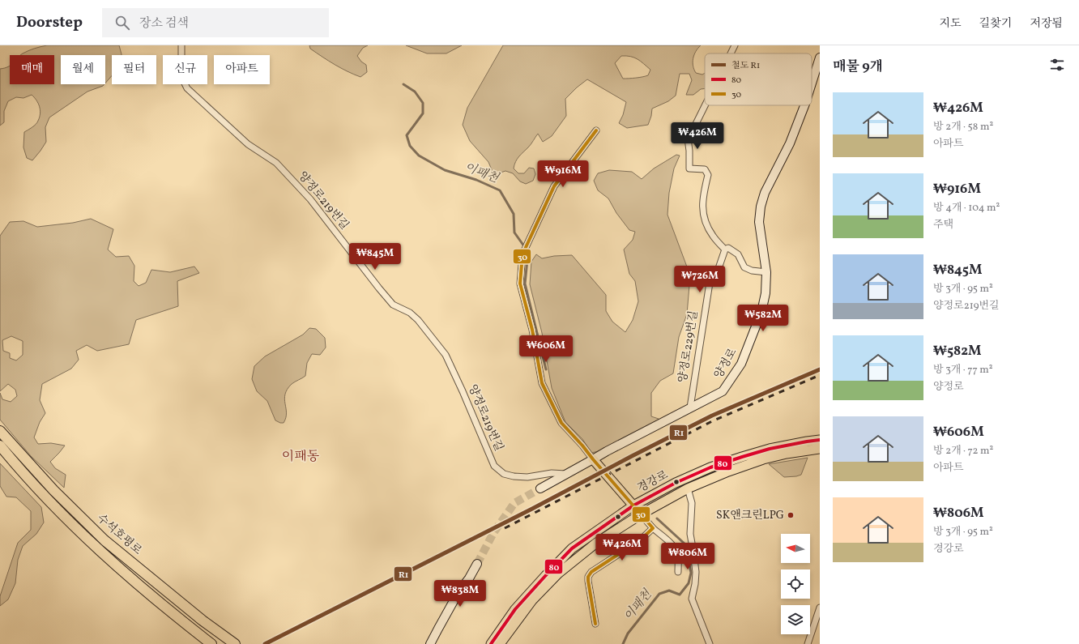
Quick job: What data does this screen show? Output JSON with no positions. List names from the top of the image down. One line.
{"streets":{"highway":["수석호평로"],"main road":["양정로","경강로"],"street":["양정로219번길","양정로229번길"]},"crossings":[["양정로219번길","양정로"],["양정로229번길","양정로"]],"districts":["이패동"],"water":["이패천"],"places":["SK앤크린LPG"],"lines":["transit line 30","rail line R1","transit line 80"],"legend":["철도 R1","80","30"],"north":"left","page":{"header":"Doorstep","search":"장소 검색","nav":["지도","길찾기","저장됨"],"heading":"매물 9개","chip":["매매","월세","필터","신규","아파트"],"list":[{"name":"₩426M","note":"방 2개 · 58 m² · 아파트"},{"name":"₩916M","note":"방 4개 · 104 m² · 주택"},{"name":"₩845M","note":"방 3개 · 95 m² · 양정로219번길"},{"name":"₩582M","note":"방 3개 · 77 m² · 양정로"},{"name":"₩606M","note":"방 2개 · 72 m² · 아파트"},{"name":"₩806M","note":"방 3개 · 95 m² · 경강로"}],"price":["₩426M","₩916M","₩845M","₩726M","₩582M","₩606M","₩426M","₩806M","₩838M"]}}
